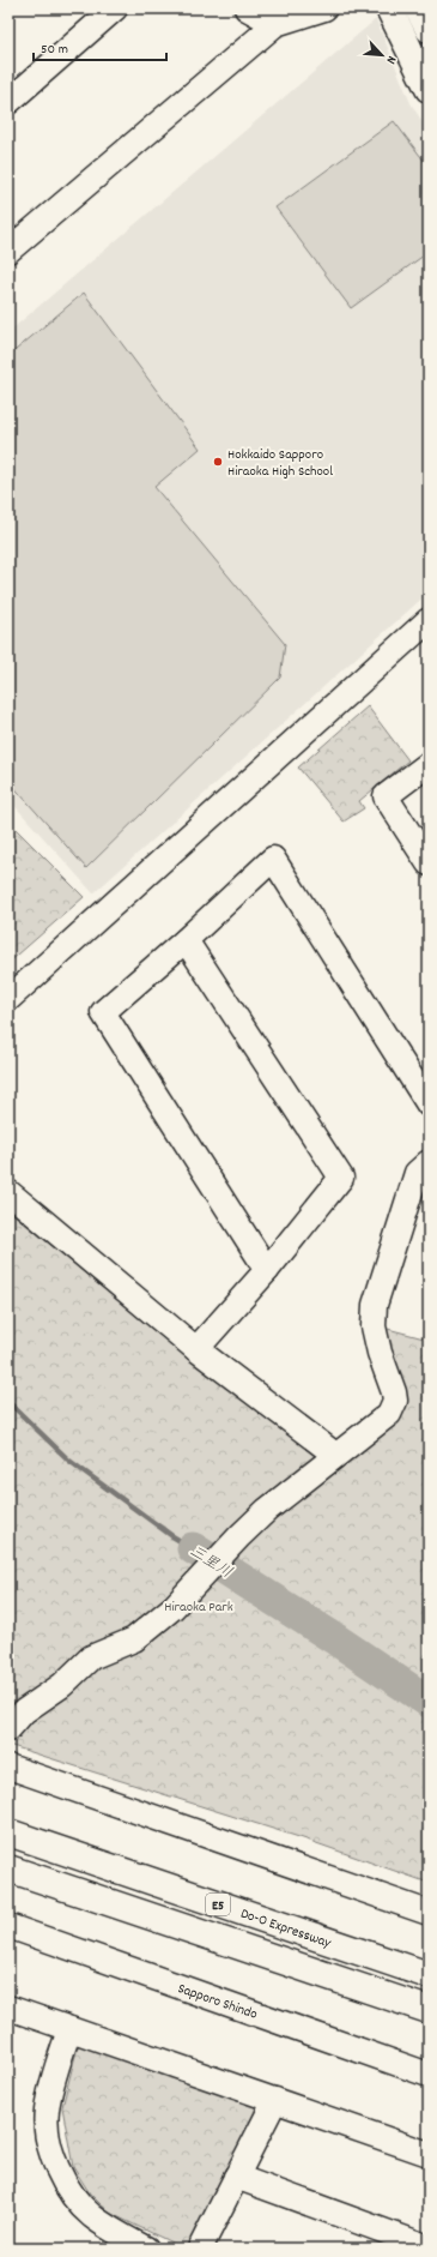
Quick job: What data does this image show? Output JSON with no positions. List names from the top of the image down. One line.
{"streets":{"main road":["E5","Do-O Expressway"],"street":["Sapporo Shindo"]},"water":["三里川"],"parks":["Hiraoka Park"],"places":["Hokkaido Sapporo Hiraoka High School"],"scale_bar":"50 m","north":"bottom right"}
